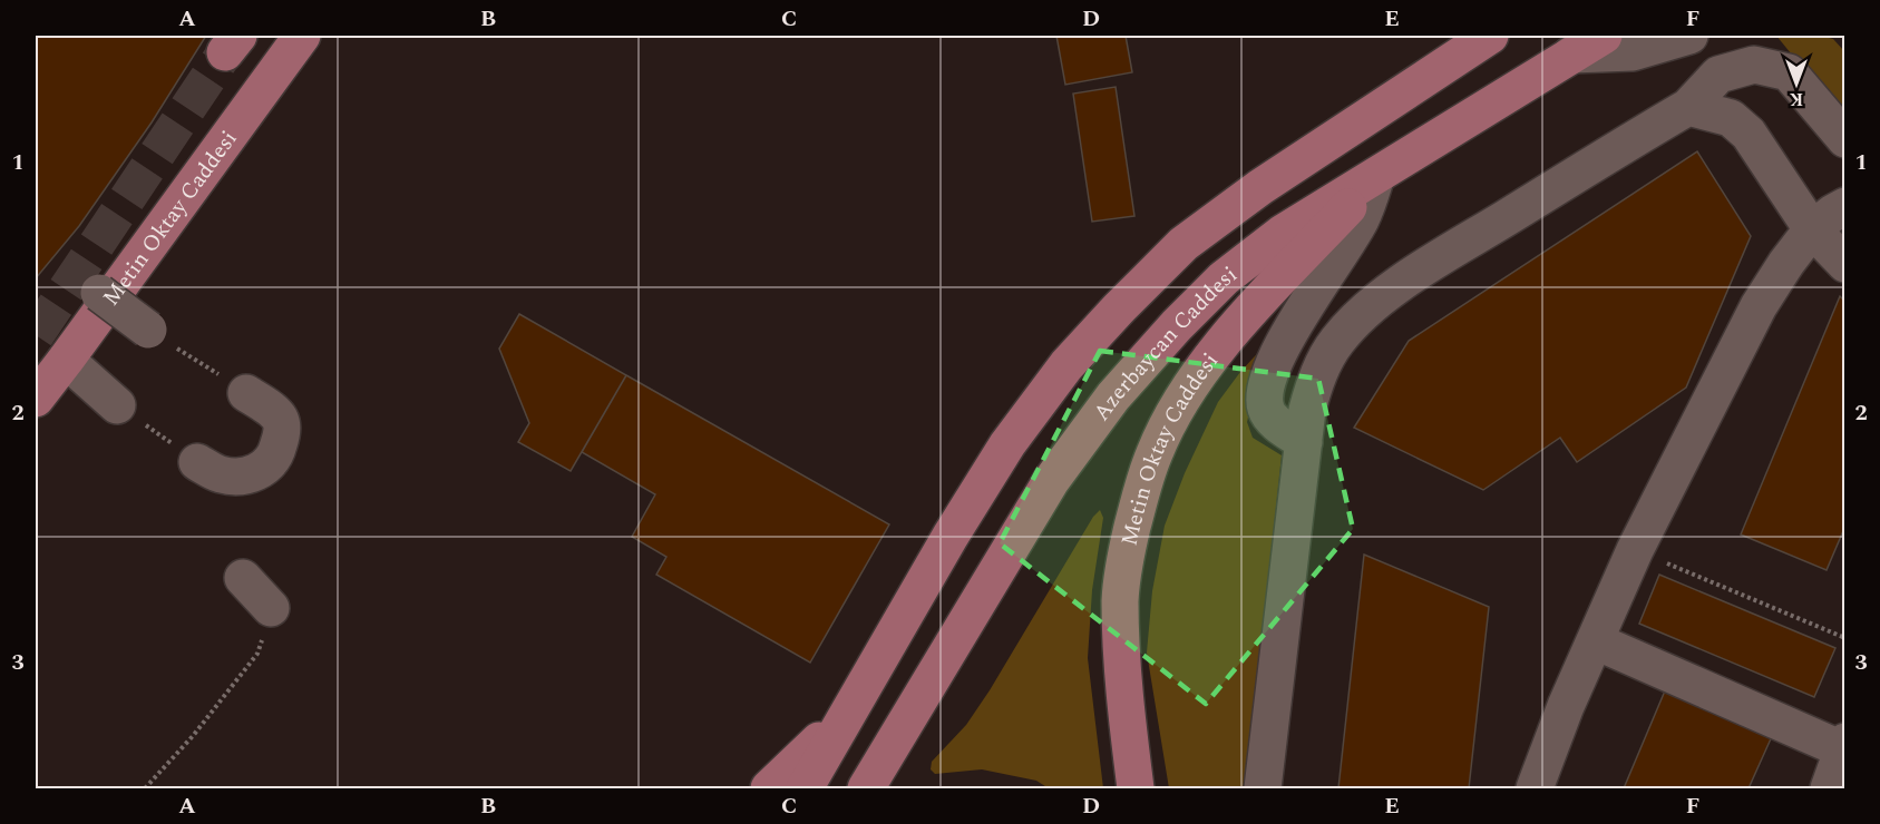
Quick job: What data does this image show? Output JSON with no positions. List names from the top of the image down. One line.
{"streets":{"main road":["Metin Oktay Caddesi","Azerbaycan Caddesi"]},"crossings":[["Metin Oktay Caddesi","Azerbaycan Caddesi"]],"north":"bottom","grid":{"columns":["A","B","C","D","E","F"],"rows":["1","2","3"]}}
